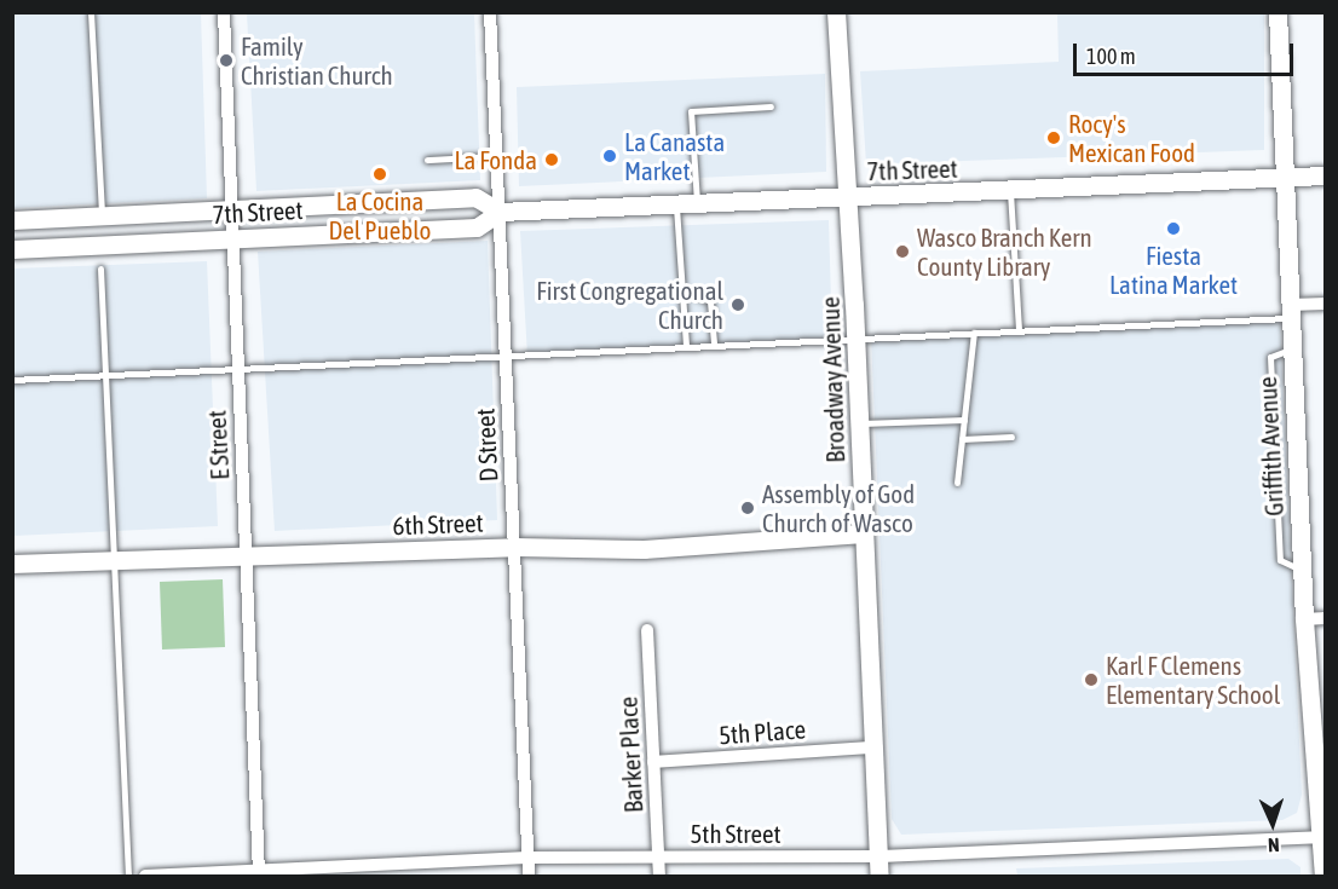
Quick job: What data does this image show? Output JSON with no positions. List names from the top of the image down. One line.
{"streets":{"street":["7th Street","Broadway Avenue","E Street","D Street","Griffith Avenue","6th Street","5th Place","Barker Place","5th Street"]},"crossings":[["7th Street","Broadway Avenue"],["7th Street","E Street"],["7th Street","D Street"],["7th Street","Griffith Avenue"],["Broadway Avenue","6th Street"],["Broadway Avenue","5th Place"],["Broadway Avenue","5th Street"],["E Street","6th Street"],["E Street","5th Street"],["D Street","6th Street"],["D Street","5th Street"],["Griffith Avenue","5th Street"],["5th Place","Barker Place"],["Barker Place","5th Street"]],"places":["Family Christian Church","Rocy's Mexican Food","La Canasta Market","La Fonda","La Cocina Del Pueblo","Fiesta Latina Market","Wasco Branch Kern County Library","First Congregational Church","Assembly of God Church of Wasco","Karl F Clemens Elementary School"],"scale_bar":"100 m","north":"bottom"}
